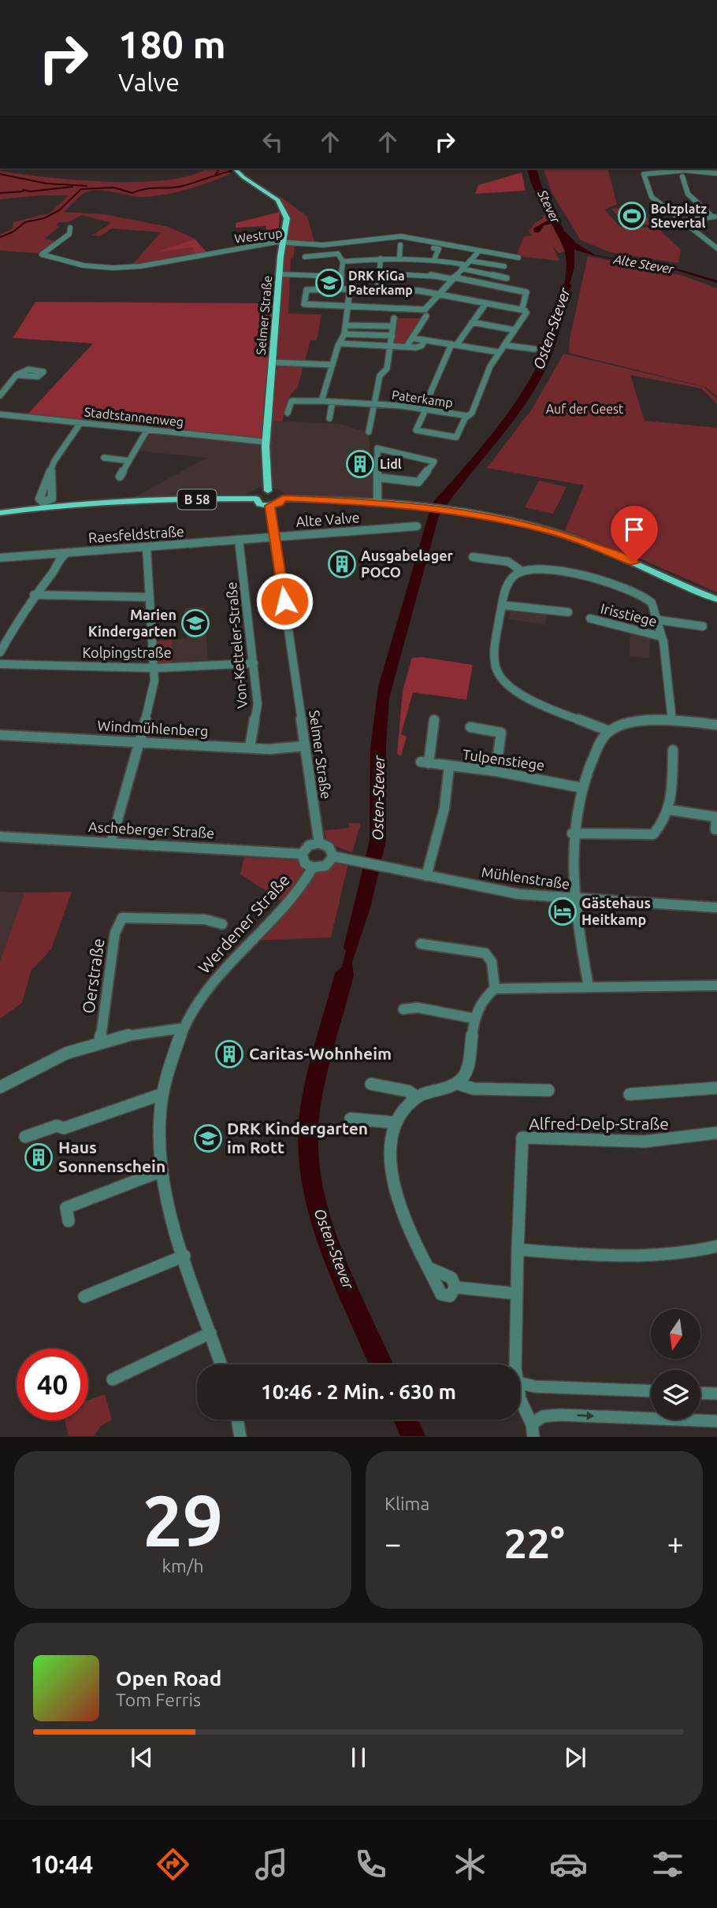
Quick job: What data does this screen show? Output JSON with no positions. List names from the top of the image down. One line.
{"streets":{"main road":["Selmer Straße","B 58"],"street":["Westrup","Paterkamp","Stadtstannenweg","Alte Valve","Raesfeldstraße","Irisstiege","Von-Ketteler-Straße","Kolpingstraße","Windmühlenberg","Tulpenstiege","Ascheberger Straße","Mühlenstraße","Werdener Straße","Oerstraße","Alfred-Delp-Straße"]},"crossings":[["Westrup","Selmer Straße"],["Selmer Straße","Stadtstannenweg"],["Selmer Straße","B 58"],["Selmer Straße","Alte Valve"],["Selmer Straße","Raesfeldstraße"],["Selmer Straße","Windmühlenberg"],["Selmer Straße","Ascheberger Straße"],["Selmer Straße","Mühlenstraße"],["Selmer Straße","Werdener Straße"],["Alte Valve","Raesfeldstraße"],["Raesfeldstraße","Von-Ketteler-Straße"],["Von-Ketteler-Straße","Kolpingstraße"],["Von-Ketteler-Straße","Windmühlenberg"],["Ascheberger Straße","Mühlenstraße"],["Ascheberger Straße","Werdener Straße"],["Mühlenstraße","Werdener Straße"]],"water":["Stever","Alte Stever","Osten-Stever"],"parks":["Auf der Geest"],"places":{"sports":["Bolzplatz Stevertal"],"school or university":["DRK KiGa Paterkamp","Marien Kindergarten","DRK Kindergarten im Rott"],"building":["Lidl","Ausgabelager POCO","Caritas-Wohnheim","Haus Sonnenschein"],"hotel":["Gästehaus Heitkamp"]},"north":"bottom","page":{"turn":["180 m","Valve"],"limit":"40","trip":"10:46 · 2 Min. · 630 m","tile":[["29","km/h"],"Klima"],"heat":["−","22°","+"],"song":["Open Road","Tom Ferris"],"tabs":"10:44"}}
